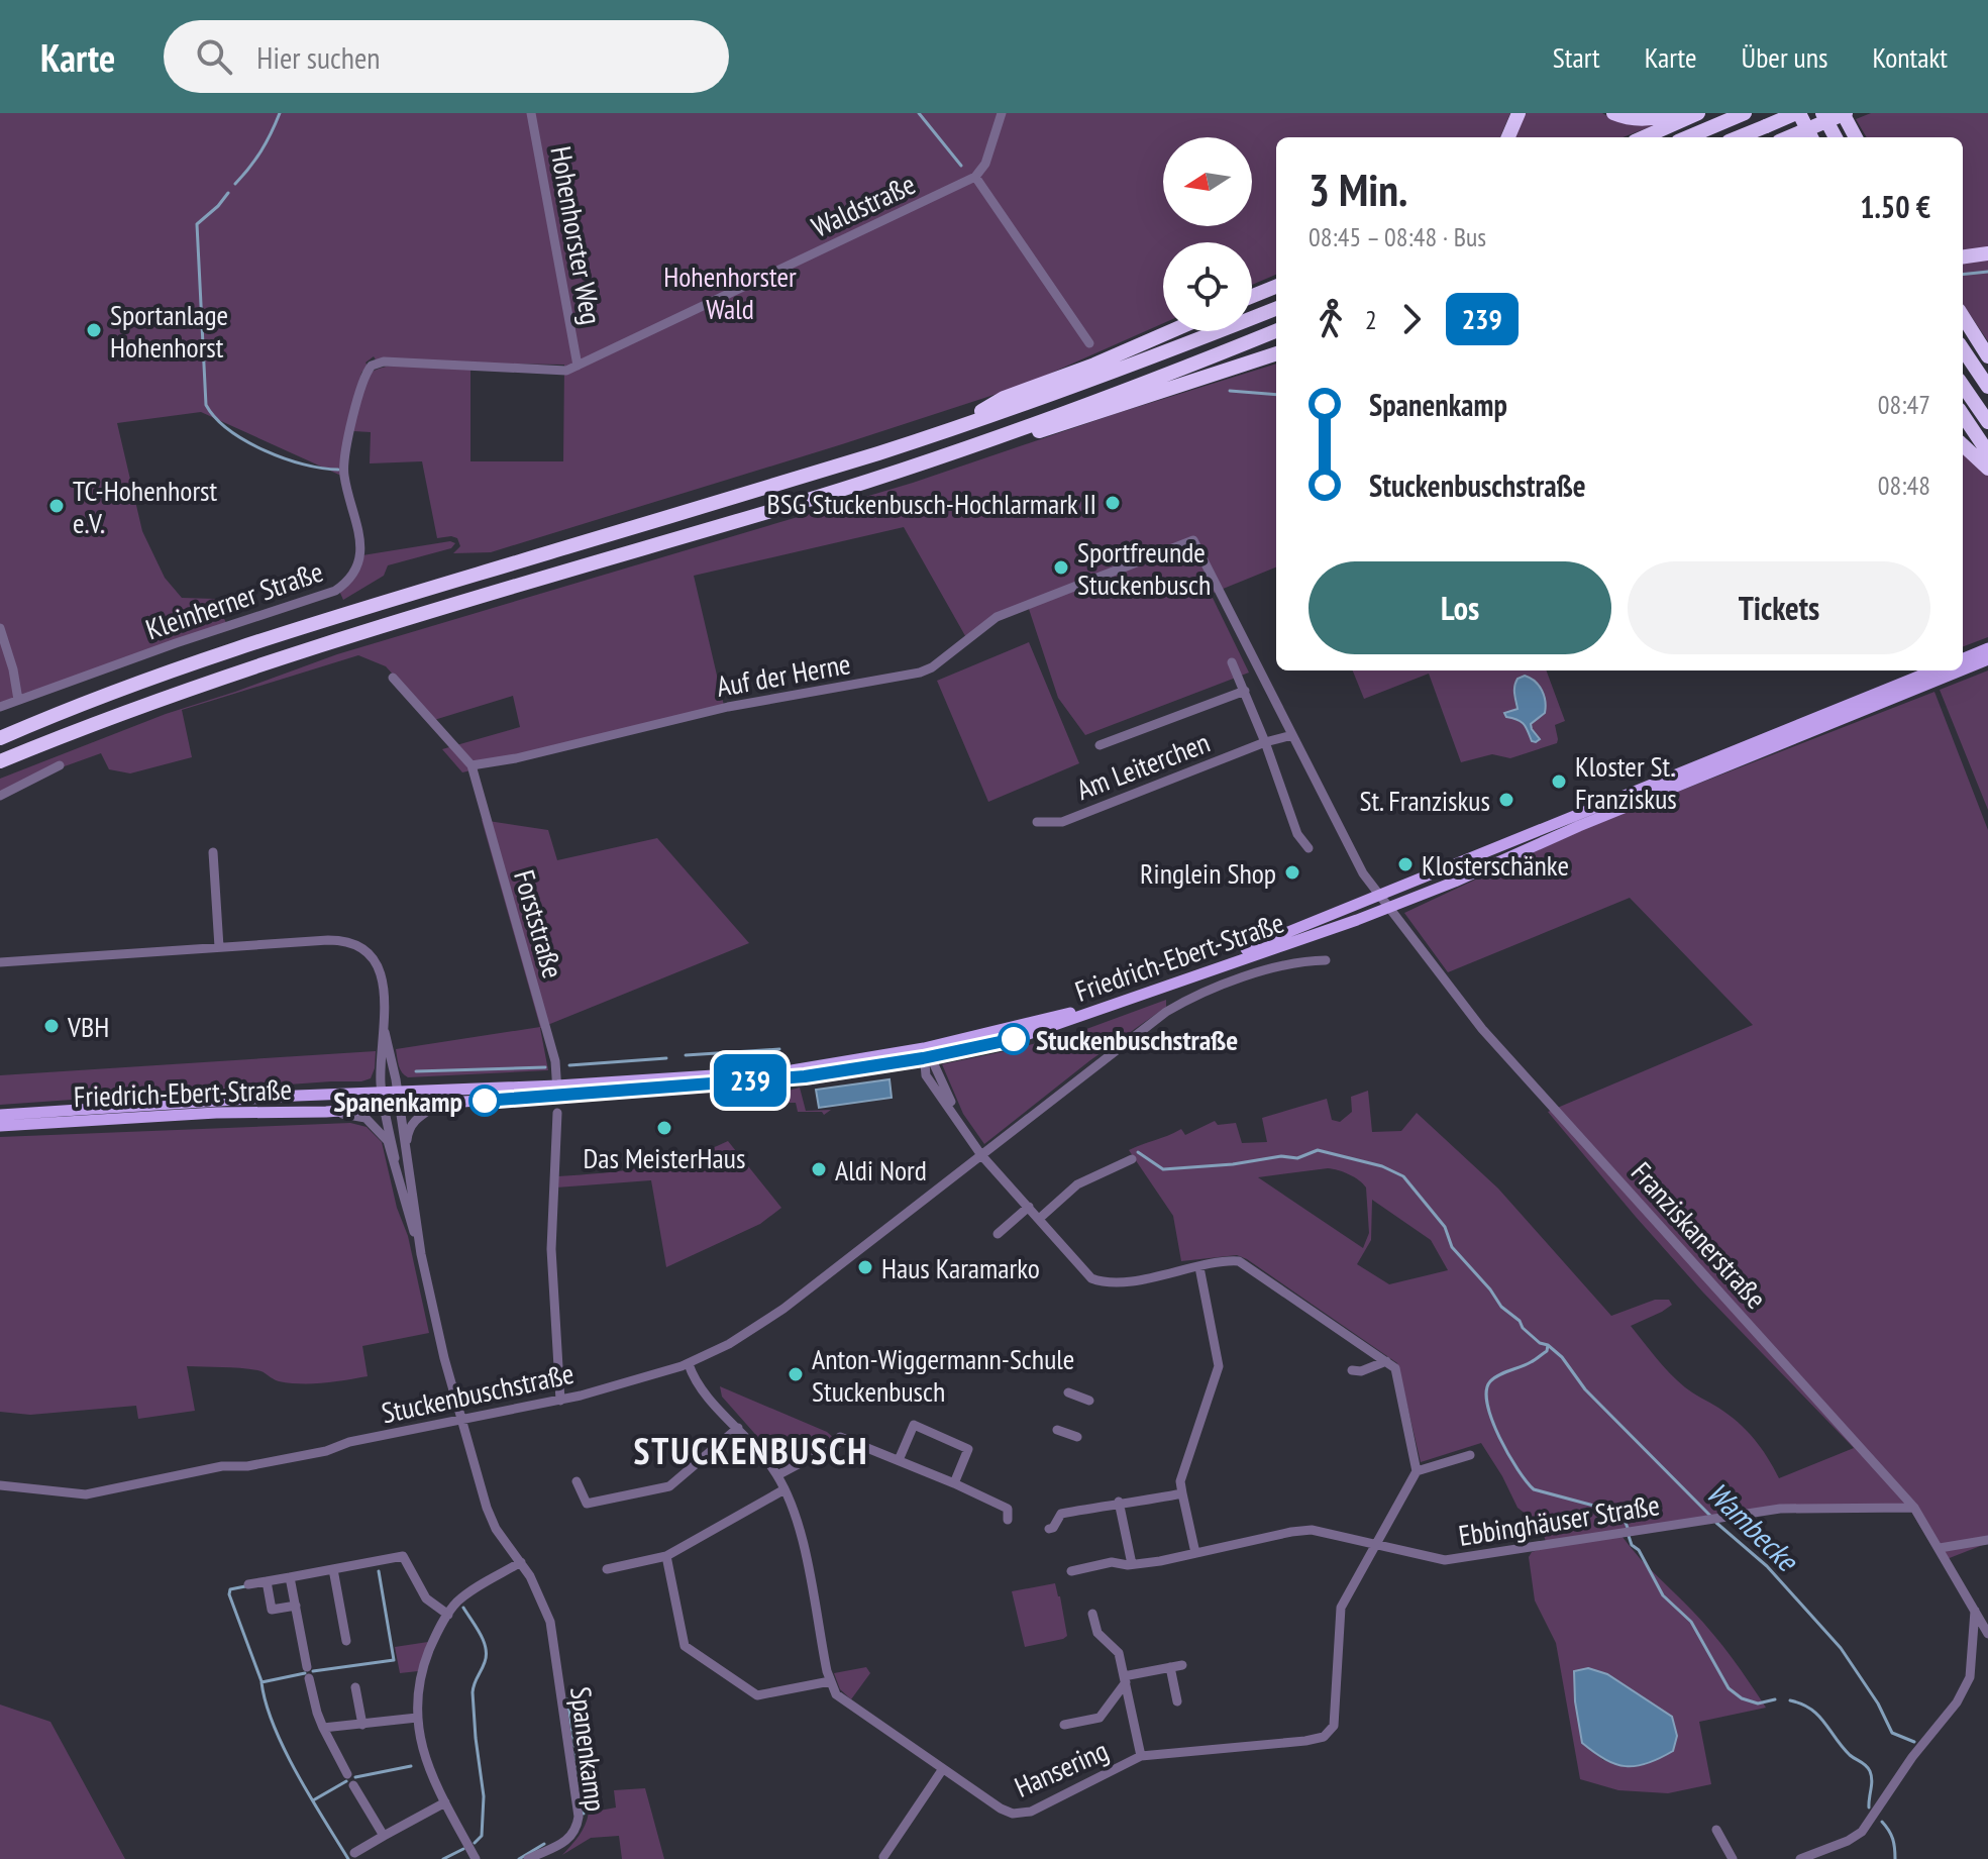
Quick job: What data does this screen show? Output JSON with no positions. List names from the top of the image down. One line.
{"streets":{"main road":["Friedrich-Ebert-Straße"],"street":["Waldstraße","Hohenhorster Weg","Kleinherner Straße","Auf der Herne","Am Leiterchen","Forststraße","Franziskanerstraße","Stuckenbuschstraße","Ebbinghäuser Straße","Spanenkamp","Hansering"]},"crossings":[["Waldstraße","Hohenhorster Weg"],["Waldstraße","Kleinherner Straße"],["Hohenhorster Weg","Kleinherner Straße"],["Auf der Herne","Am Leiterchen"],["Auf der Herne","Forststraße"],["Forststraße","Friedrich-Ebert-Straße"],["Friedrich-Ebert-Straße","Franziskanerstraße"],["Friedrich-Ebert-Straße","Spanenkamp"],["Franziskanerstraße","Ebbinghäuser Straße"],["Stuckenbuschstraße","Spanenkamp"],["Stuckenbuschstraße","Hansering"],["Ebbinghäuser Straße","Hansering"]],"districts":["STUCKENBUSCH"],"water":["Wambecke"],"parks":["Hohenhorster Wald"],"places":["Sportanlage Hohenhorst","BSG Stuckenbusch-Hochlarmark II","TC-Hohenhorst e.V.","Sportfreunde Stuckenbusch","Kloster St. Franziskus","St. Franziskus","Klosterschänke","Ringlein Shop","VBH","Stuckenbuschstraße","Spanenkamp","Das MeisterHaus","Aldi Nord","Haus Karamarko","Anton-Wiggermann-Schule Stuckenbusch"],"lines":["bus line 239"],"north":"left","page":{"header":"Karte","search":"Hier suchen","nav":["Start","Karte","Über uns","Kontakt"],"on_map":"239","heading":["3 Min.","08:45 – 08:48 · Bus","1.50 €"],"legs":["2","239"],"list":[{"name":"Spanenkamp","value":"08:47"},{"name":"Stuckenbuschstraße","value":"08:48"}],"buttons":["Los","Tickets"]}}
